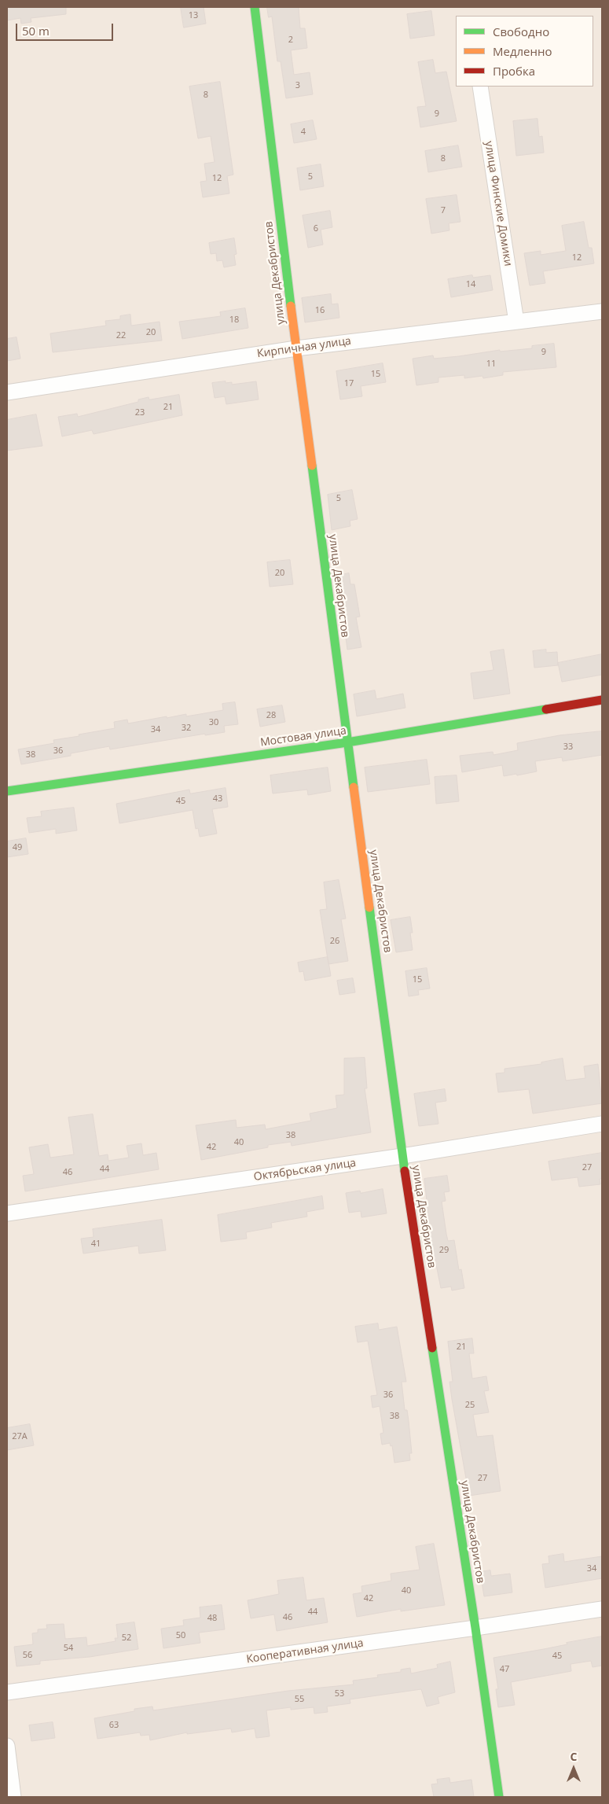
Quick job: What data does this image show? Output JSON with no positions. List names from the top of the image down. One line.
{"streets":{"street":["улица Финские Домики","улица Декабристов","Кирпичная улица","Мостовая улица","Октябрьская улица","Кооперативная улица"]},"crossings":[["улица Финские Домики","Кирпичная улица"],["улица Декабристов","Кирпичная улица"],["улица Декабристов","Мостовая улица"],["улица Декабристов","Октябрьская улица"],["улица Декабристов","Кооперативная улица"]],"house_numbers":["13","2","3","8","9","4","8","5","12","7","6","12","14","16","18","20","22","9","11","15","17","21","23","5","20","28","30","32","34","33","36","38","43","45","49","26","15","38","40","42","27","44","46","41","29","21","36","25","38","27А","27","34","40","42","44","46","48","50","52","54","56","45","47","53","55","63"],"legend":["Свободно","Медленно","Пробка"],"scale_bar":"50 m","north":"top"}
